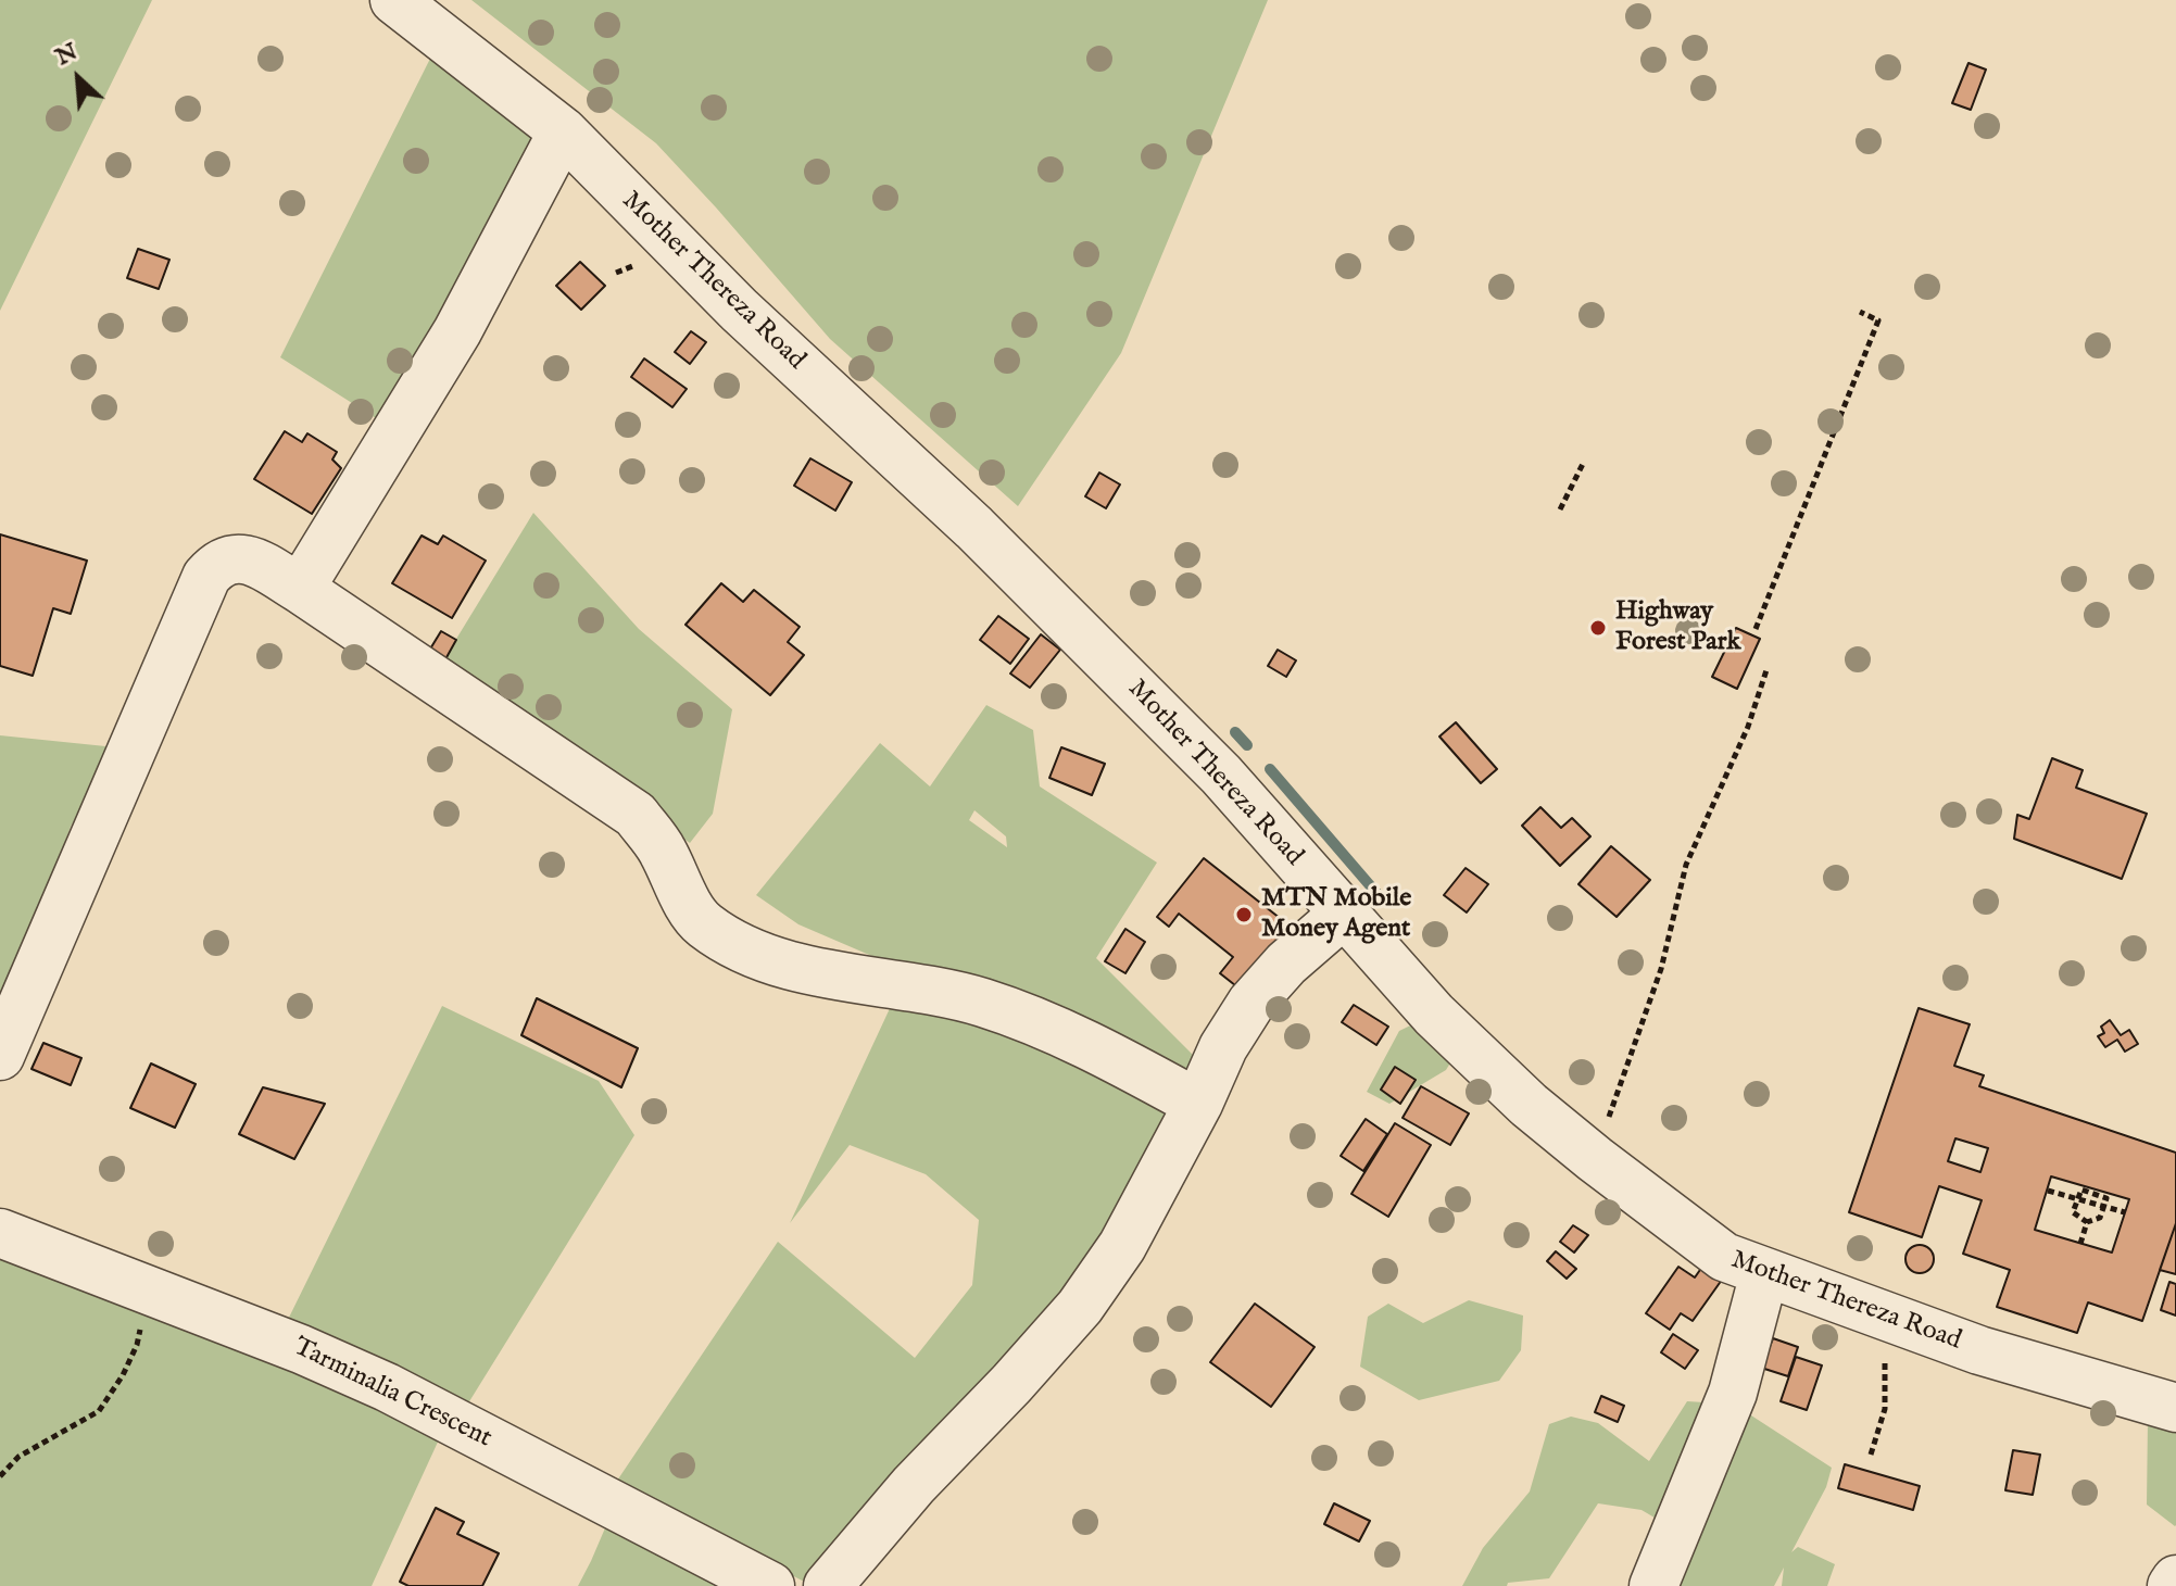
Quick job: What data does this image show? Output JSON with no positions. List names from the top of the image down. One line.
{"streets":{"street":["Mother Thereza Road","Tarminalia Crescent"]},"places":["Highway Forest Park","MTN Mobile Money Agent"],"north":"top left"}
